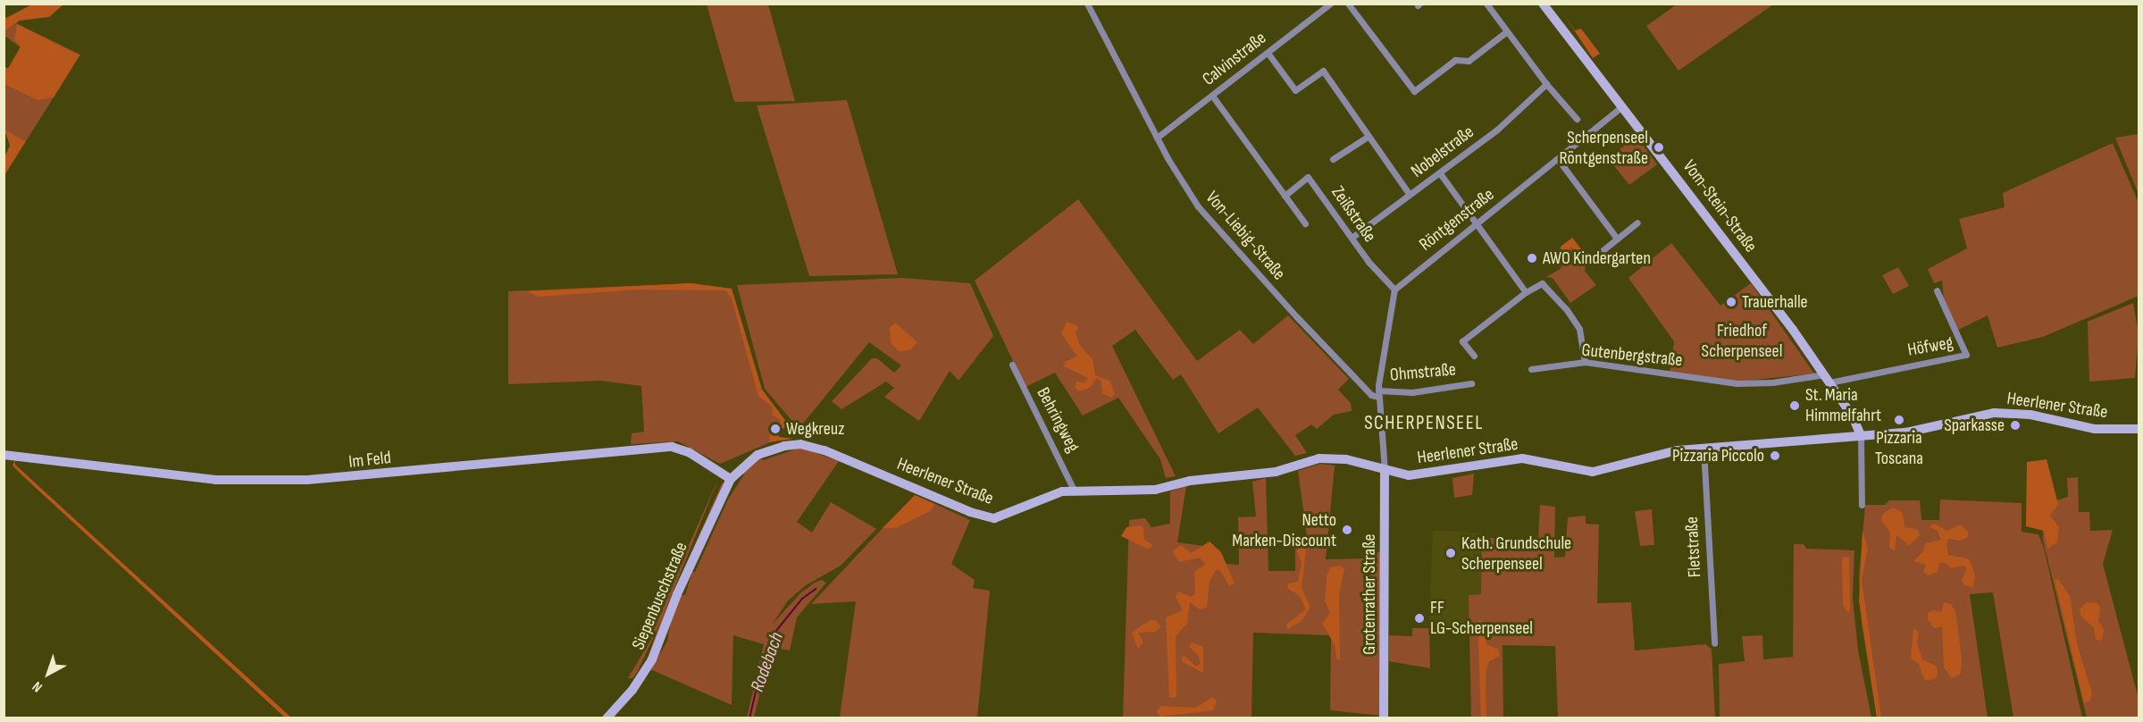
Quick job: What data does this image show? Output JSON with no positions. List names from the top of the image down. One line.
{"streets":{"main road":["Vom-Stein-Straße","Heerlener Straße","Im Feld","Grotenrather Straße","Siepenbuschstraße"],"street":["Calvinstraße","Nobelstraße","Zeißstraße","Röntgenstraße","Von-Liebig-Straße","Höfweg","Gutenbergstraße","Ohmstraße","Behringweg","Fletstraße"]},"crossings":[["Calvinstraße","Von-Liebig-Straße"],["Nobelstraße","Zeißstraße"],["Vom-Stein-Straße","Röntgenstraße"],["Vom-Stein-Straße","Höfweg"],["Vom-Stein-Straße","Gutenbergstraße"],["Vom-Stein-Straße","Heerlener Straße"],["Zeißstraße","Röntgenstraße"],["Von-Liebig-Straße","Ohmstraße"],["Höfweg","Gutenbergstraße"],["Heerlener Straße","Behringweg"],["Heerlener Straße","Im Feld"],["Heerlener Straße","Fletstraße"],["Heerlener Straße","Grotenrather Straße"],["Heerlener Straße","Siepenbuschstraße"],["Im Feld","Siepenbuschstraße"]],"districts":["SCHERPENSEEL"],"water":["Rodebach"],"parks":["Friedhof Scherpenseel"],"places":["Scherpenseel Röntgenstraße","AWO Kindergarten","Trauerhalle","St. Maria Himmelfahrt","Pizzaria Toscana","Sparkasse","Wegkreuz","Pizzaria Piccolo","Netto Marken-Discount","Kath. Grundschule Scherpenseel","FF LG-Scherpenseel"],"north":"bottom left"}
